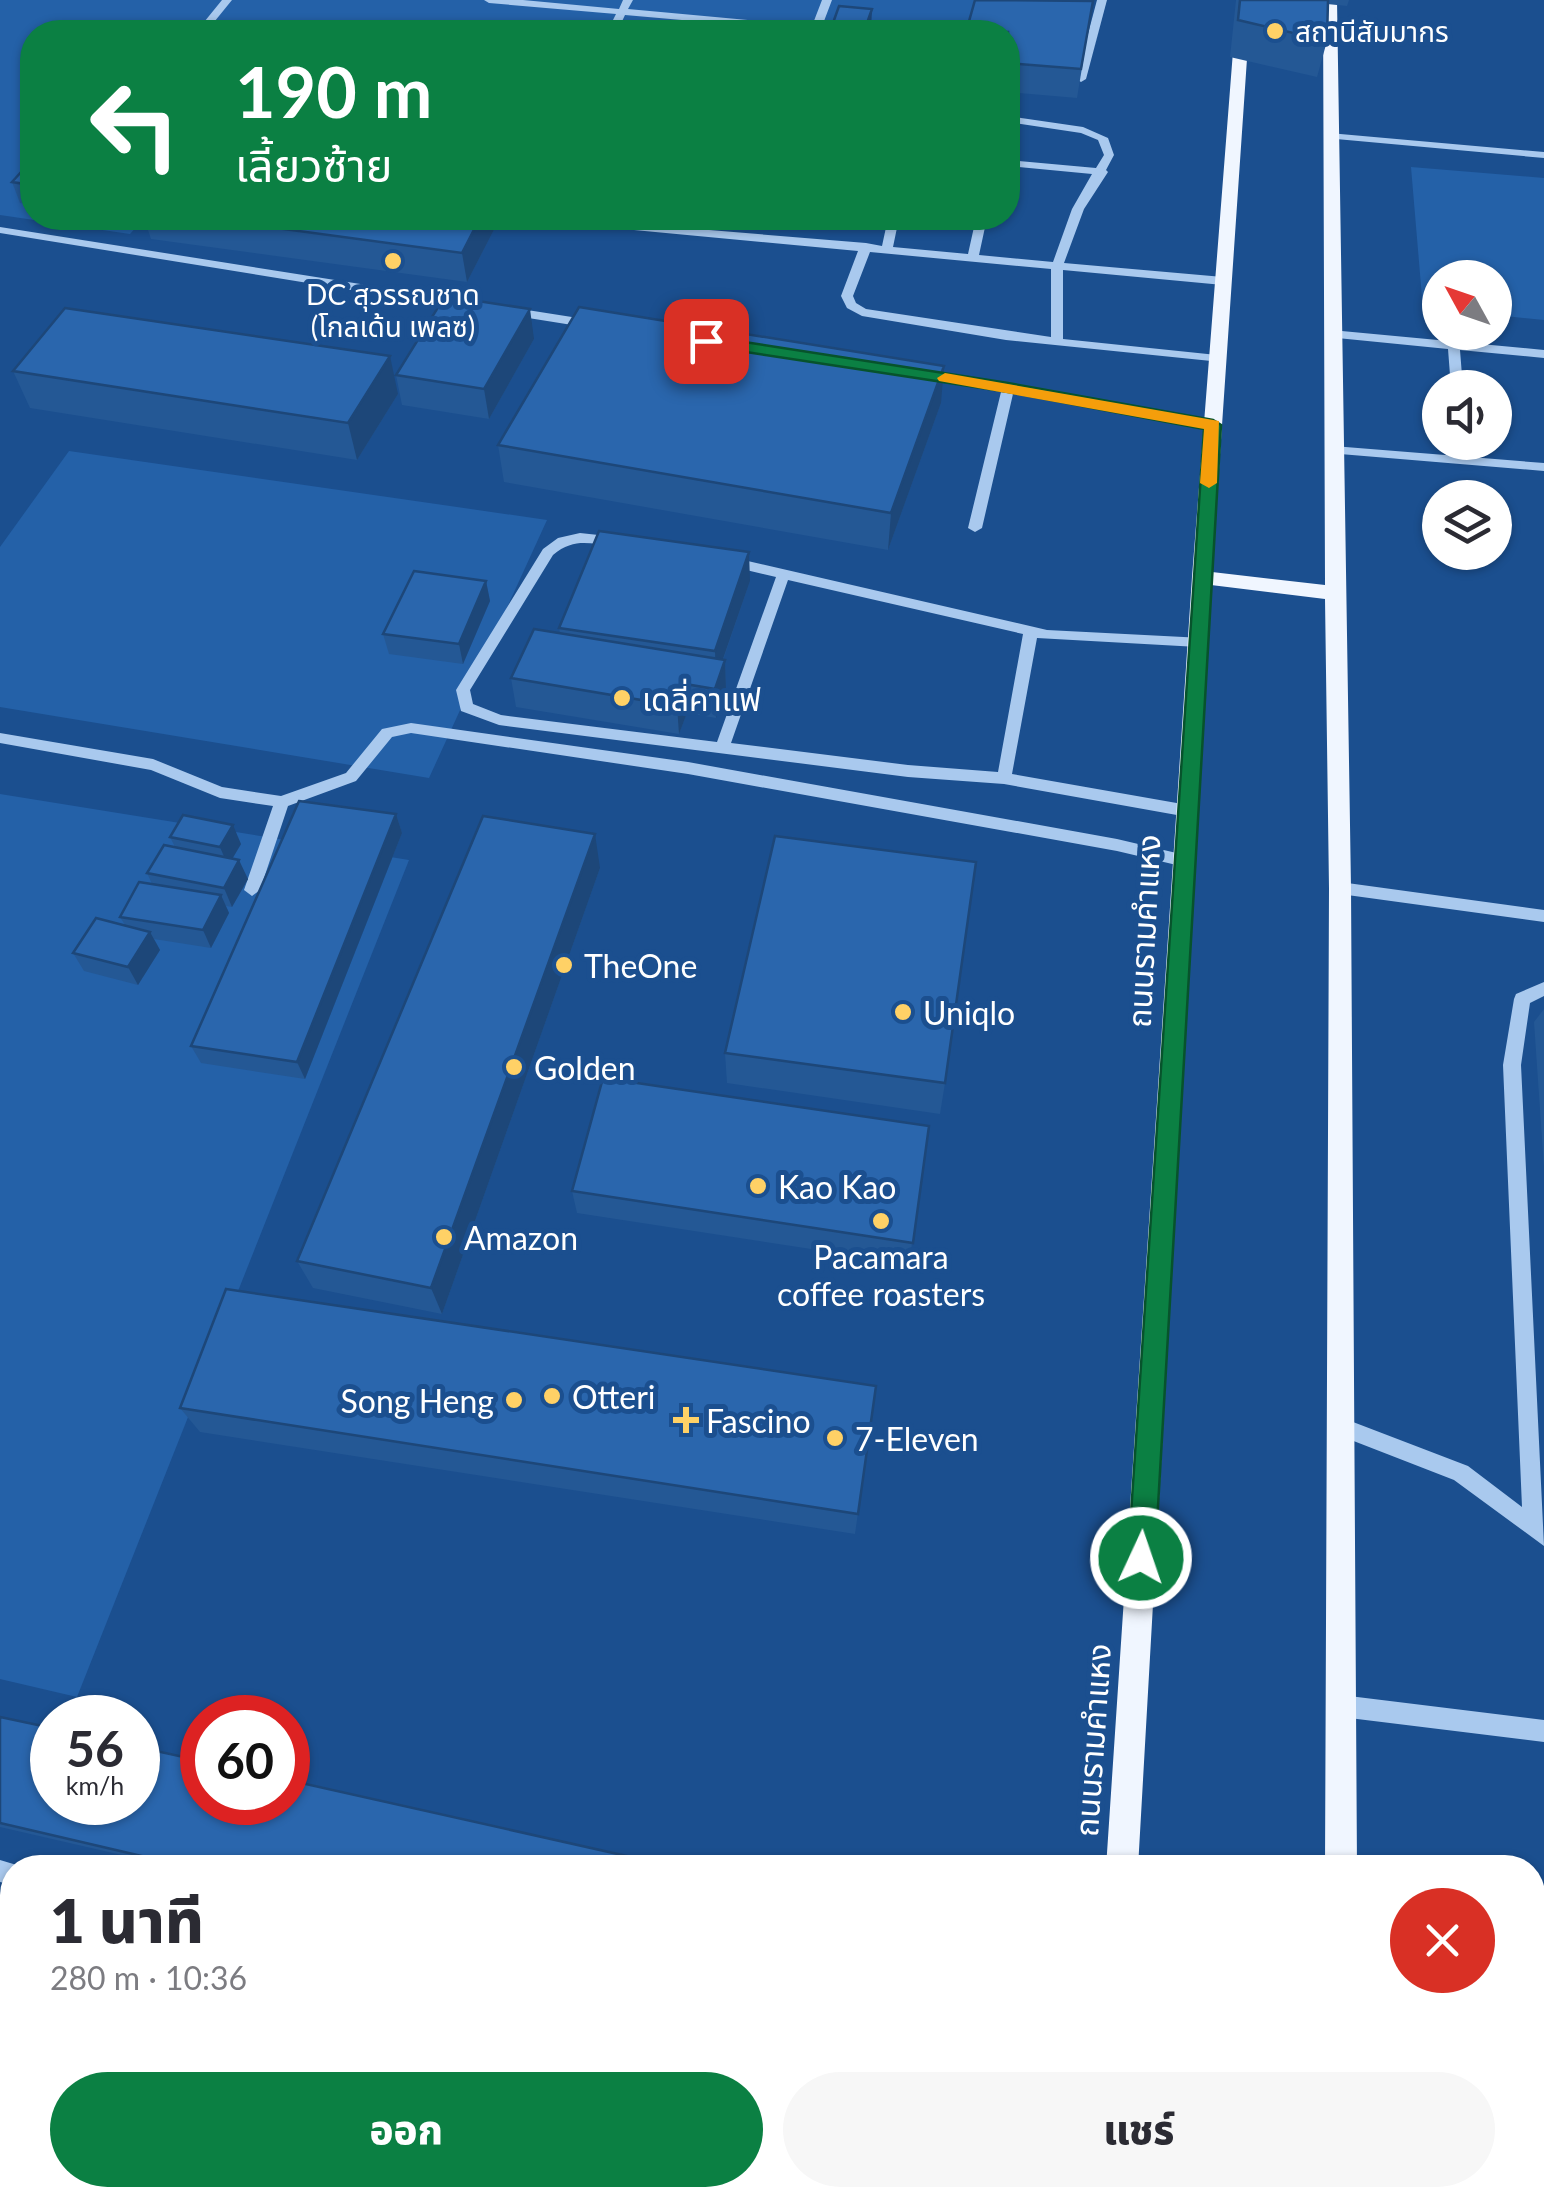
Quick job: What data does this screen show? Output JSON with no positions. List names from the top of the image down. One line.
{"streets":{"main road":["ถนนรามคำแหง"]},"places":{"other":["สถานีสัมมากร","DC สุวรรณชาด (โกลเด้น เพลซ)","เดลี่คาแฟ","TheOne","Uniqlo","Golden","Kao Kao","Pacamara coffee roasters","Amazon","Otteri","Song Heng","7-Eleven"],"health":["Fascino"]},"north":"top left","page":{"turn":["190 m","เลี้ยวซ้าย"],"speed":"56 km/h","limit":"60","heading":["1 นาที","280 m · 10:36"],"buttons":["ออก","แชร์"]}}
